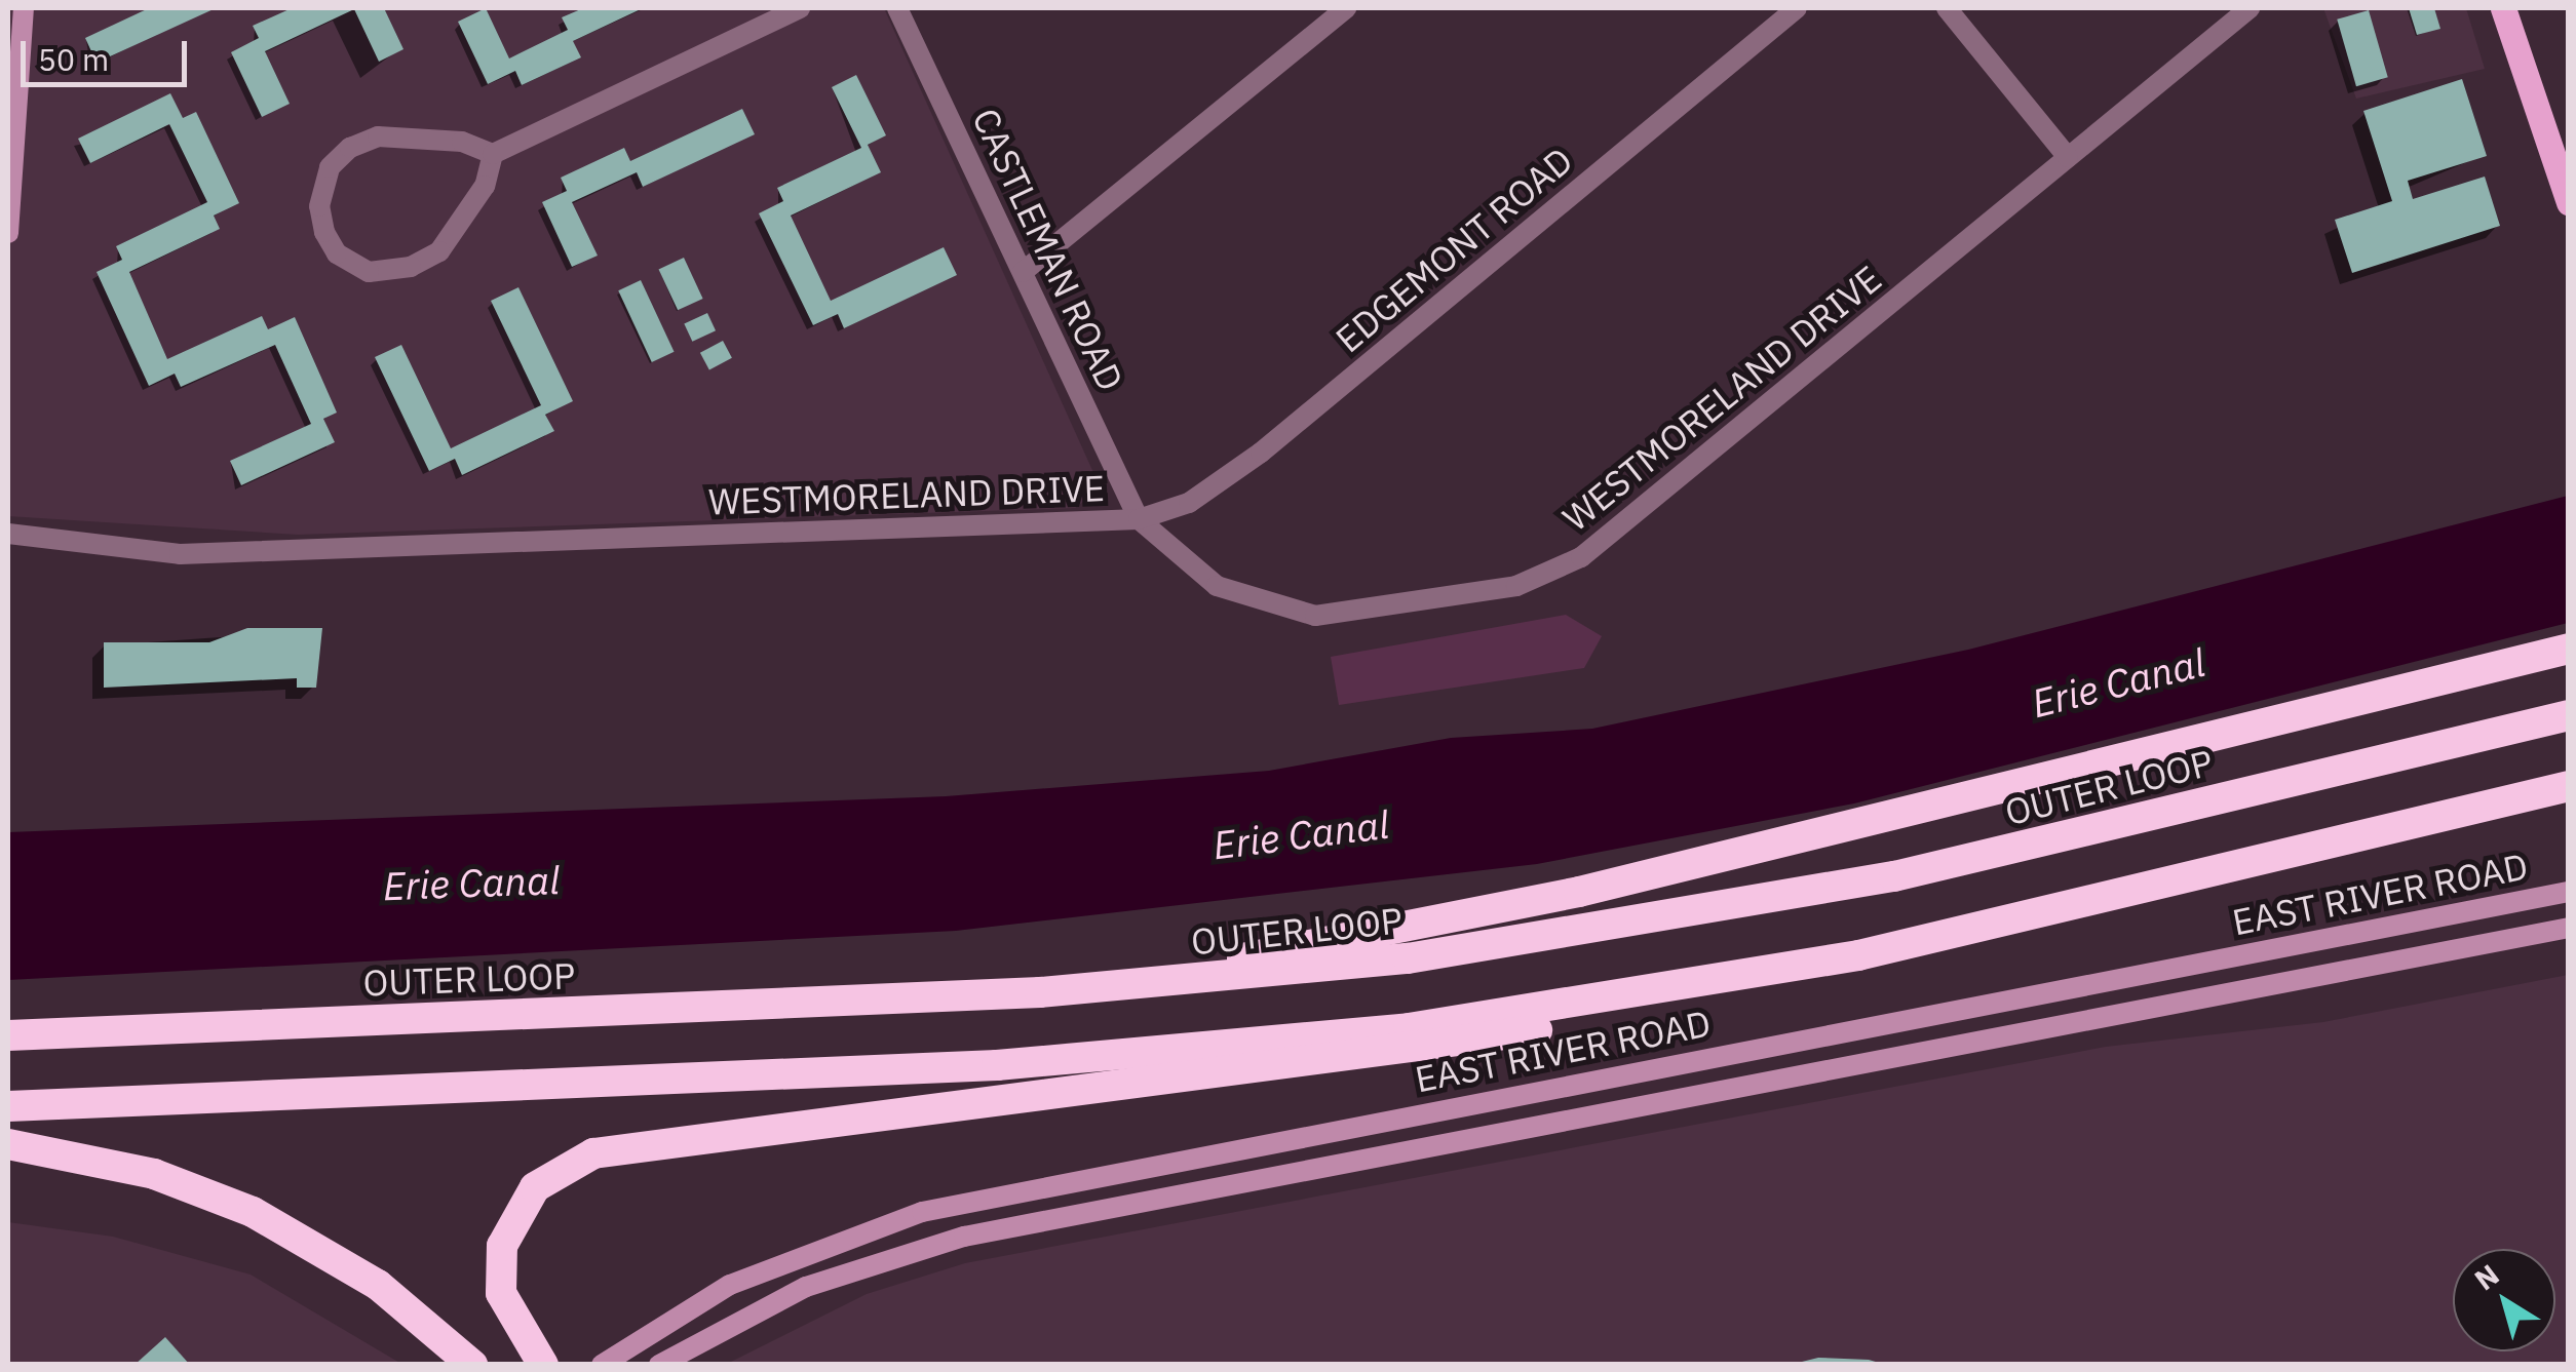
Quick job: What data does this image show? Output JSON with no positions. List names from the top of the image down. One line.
{"streets":{"highway":["OUTER LOOP"],"street":["CASTLEMAN ROAD","EDGEMONT ROAD","WESTMORELAND DRIVE","EAST RIVER ROAD"]},"crossings":[["CASTLEMAN ROAD","EDGEMONT ROAD"],["CASTLEMAN ROAD","WESTMORELAND DRIVE"],["EDGEMONT ROAD","WESTMORELAND DRIVE"]],"water":["Erie Canal"],"scale_bar":"50 m","north":"top left"}
